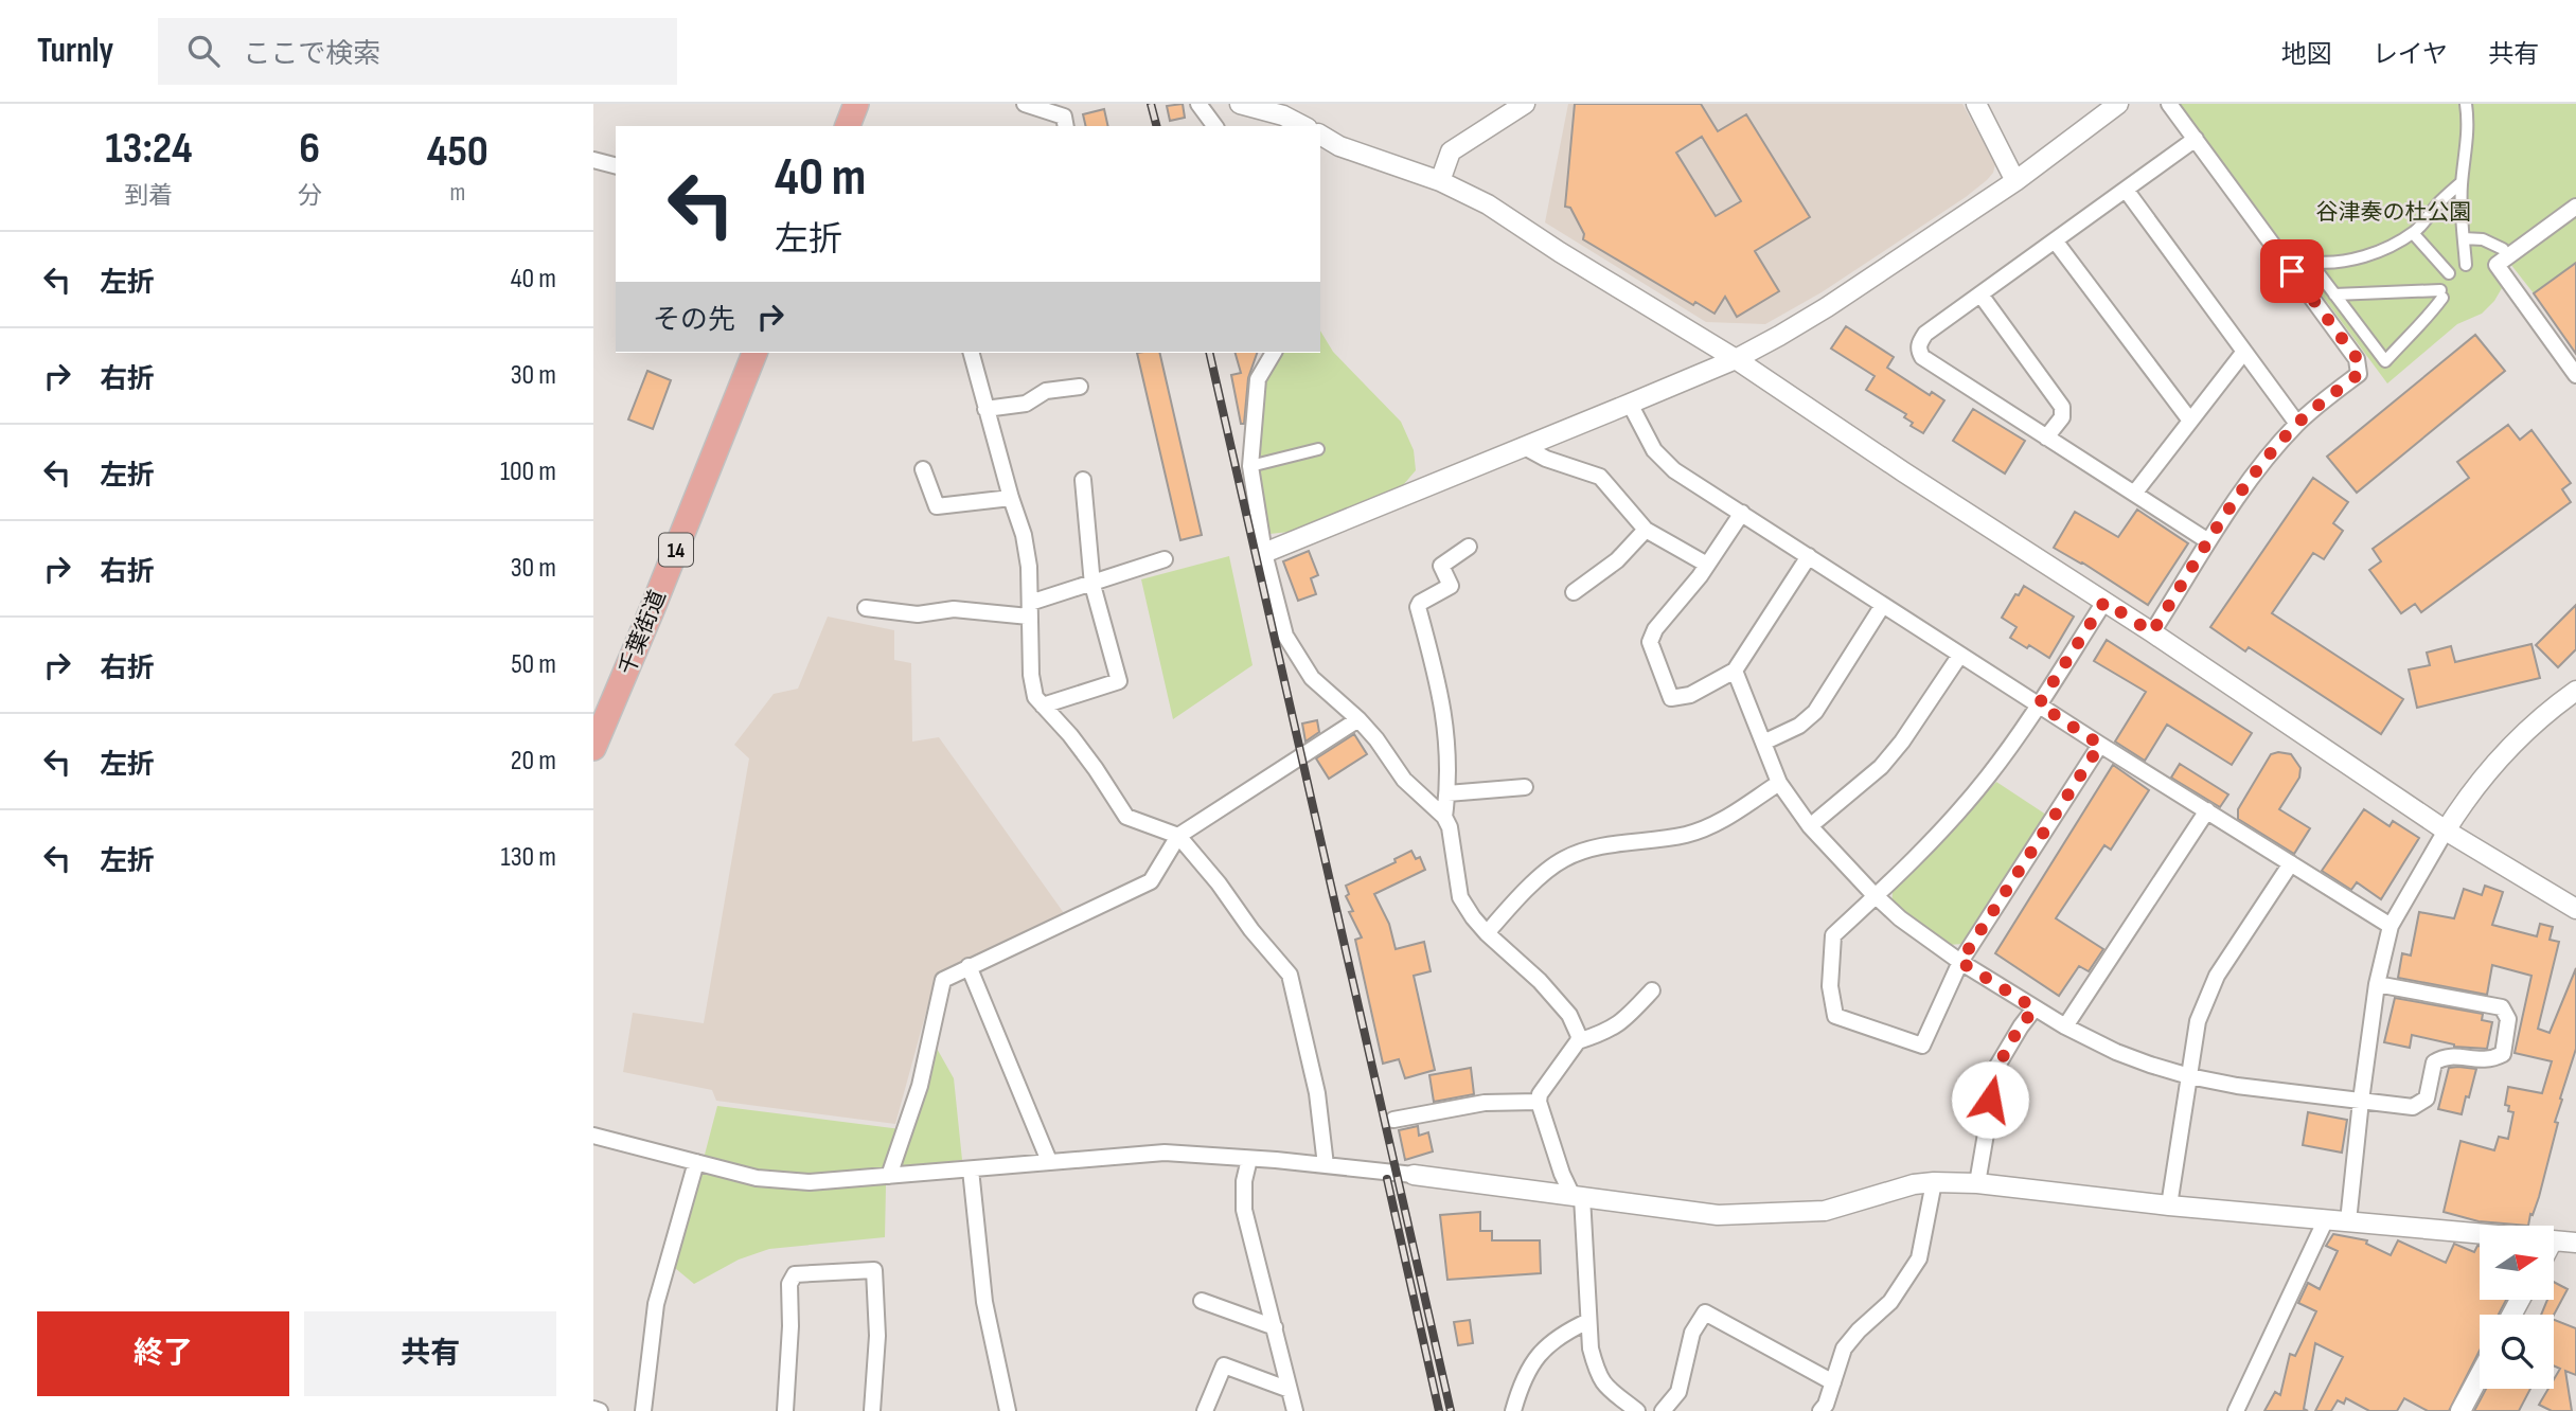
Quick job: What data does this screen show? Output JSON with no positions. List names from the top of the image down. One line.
{"streets":{"highway":["14","千葉街道"]},"parks":["谷津奏の杜公園"],"north":"right","page":{"header":"Turnly","search":"ここで検索","nav":["地図","レイヤ","共有"],"eta":["13:24","到着","6","分","450","m"],"turn":["40 m","左折"],"list":[{"name":"左折","value":"40 m"},{"name":"右折","value":"30 m"},{"name":"左折","value":"100 m"},{"name":"右折","value":"30 m"},{"name":"右折","value":"50 m"},{"name":"左折","value":"20 m"},{"name":"左折","value":"130 m"}],"then":"その先","buttons":["終了","共有"]}}
